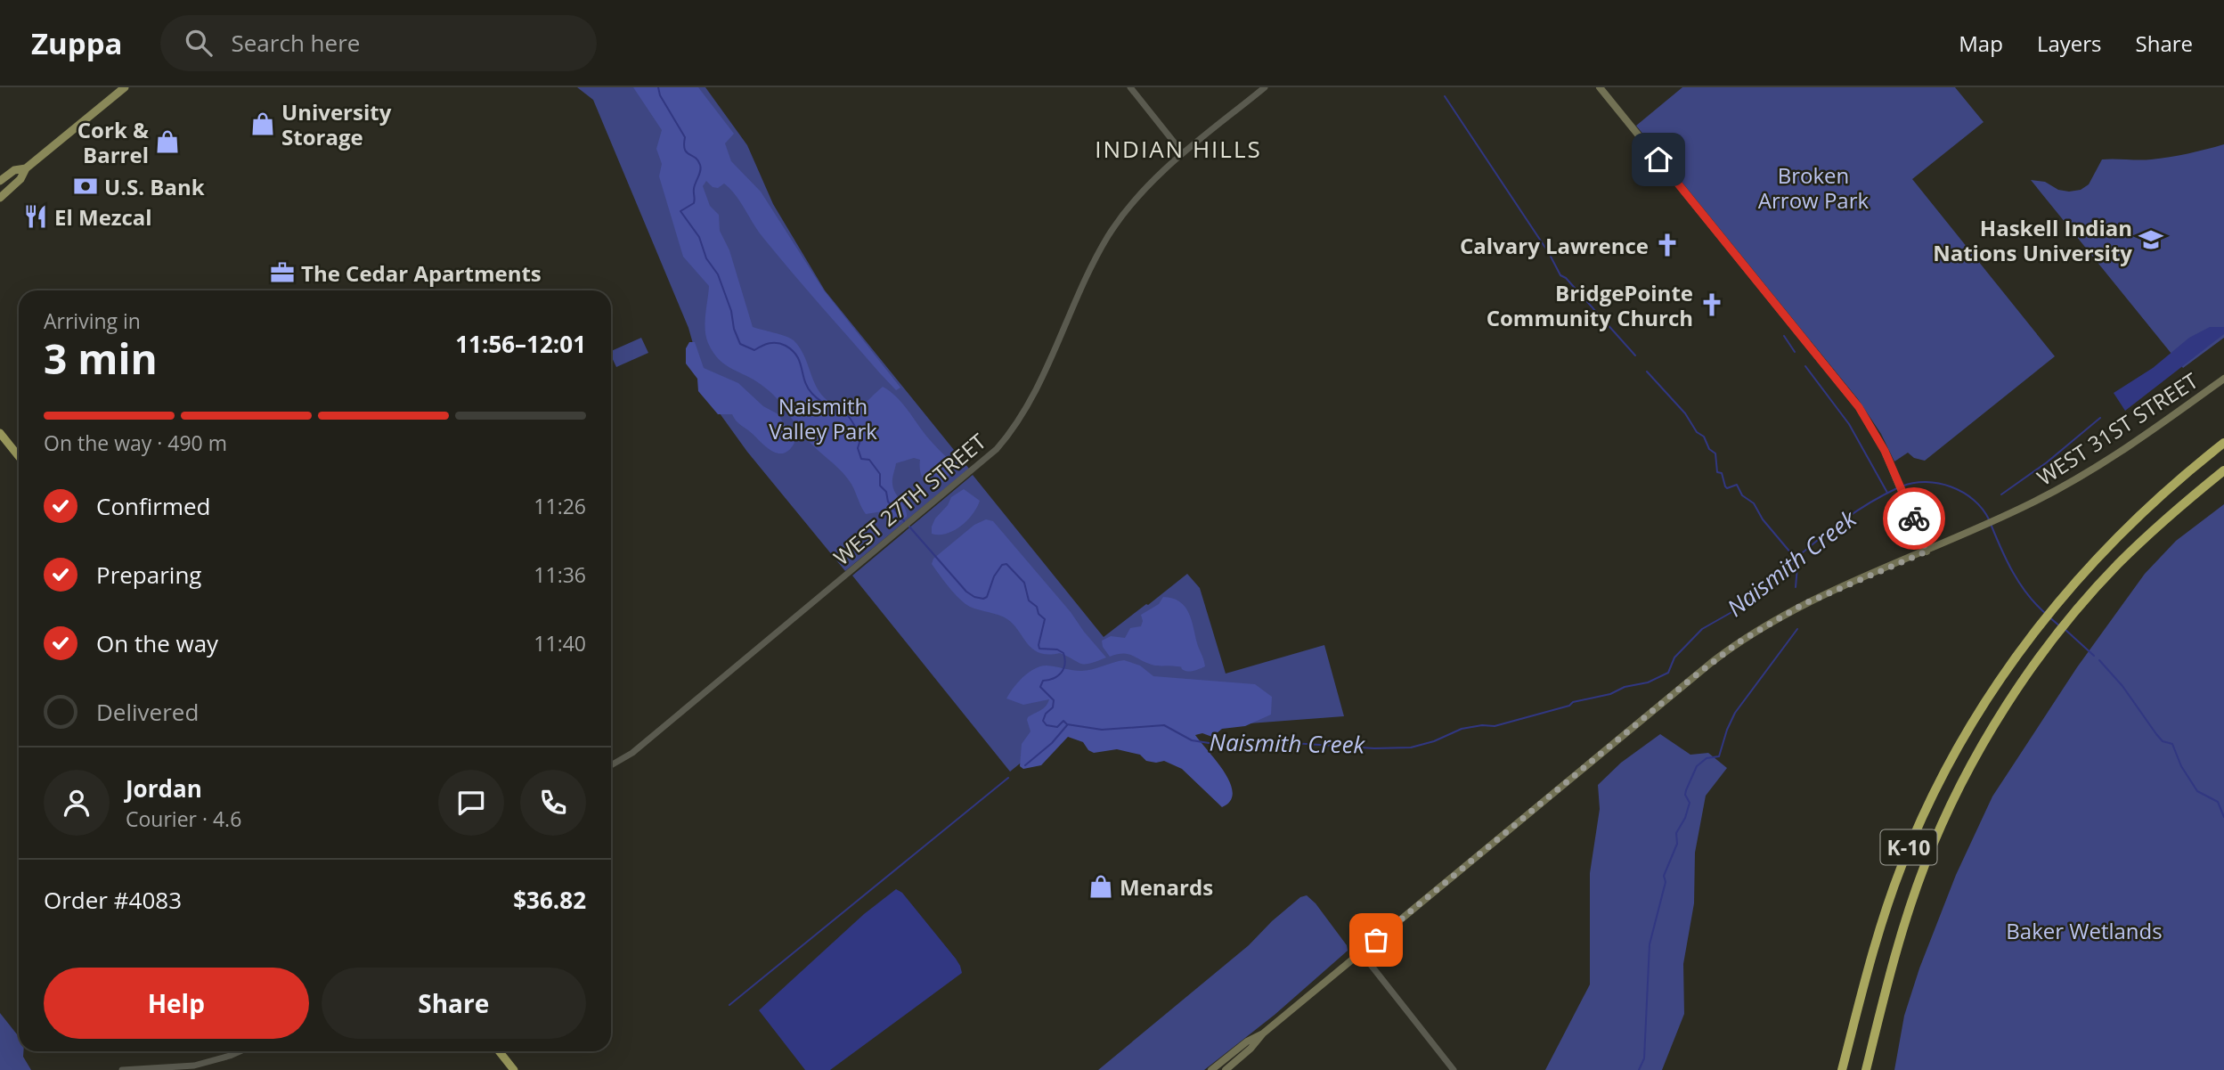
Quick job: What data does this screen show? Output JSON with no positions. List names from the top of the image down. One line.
{"streets":{"highway":["K-10"],"main road":["WEST 31ST STREET"],"street":["WEST 27TH STREET"]},"districts":["INDIAN HILLS"],"water":["Naismith Creek"],"parks":["Broken Arrow Park","Naismith Valley Park","Baker Wetlands"],"places":{"shop":["University Storage","Cork & Barrel","Menards"],"bank":["U.S. Bank"],"restaurant":["El Mezcal"],"school or university":["Haskell Indian Nations University"],"church":["Calvary Lawrence","BridgePointe Community Church"],"office":["The Cedar Apartments"]},"page":{"header":"Zuppa","search":"Search here","nav":["Map","Layers","Share"],"heading":["3 min","Arriving in","11:56–12:01"],"panel":["Jordan","Courier · 4.6","Order #4083","$36.82"],"bar":"On the way · 490 m","list":[["Confirmed","11:26"],["Preparing","11:36"],["On the way","11:40"],"Delivered"],"buttons":["Help","Share"]}}
